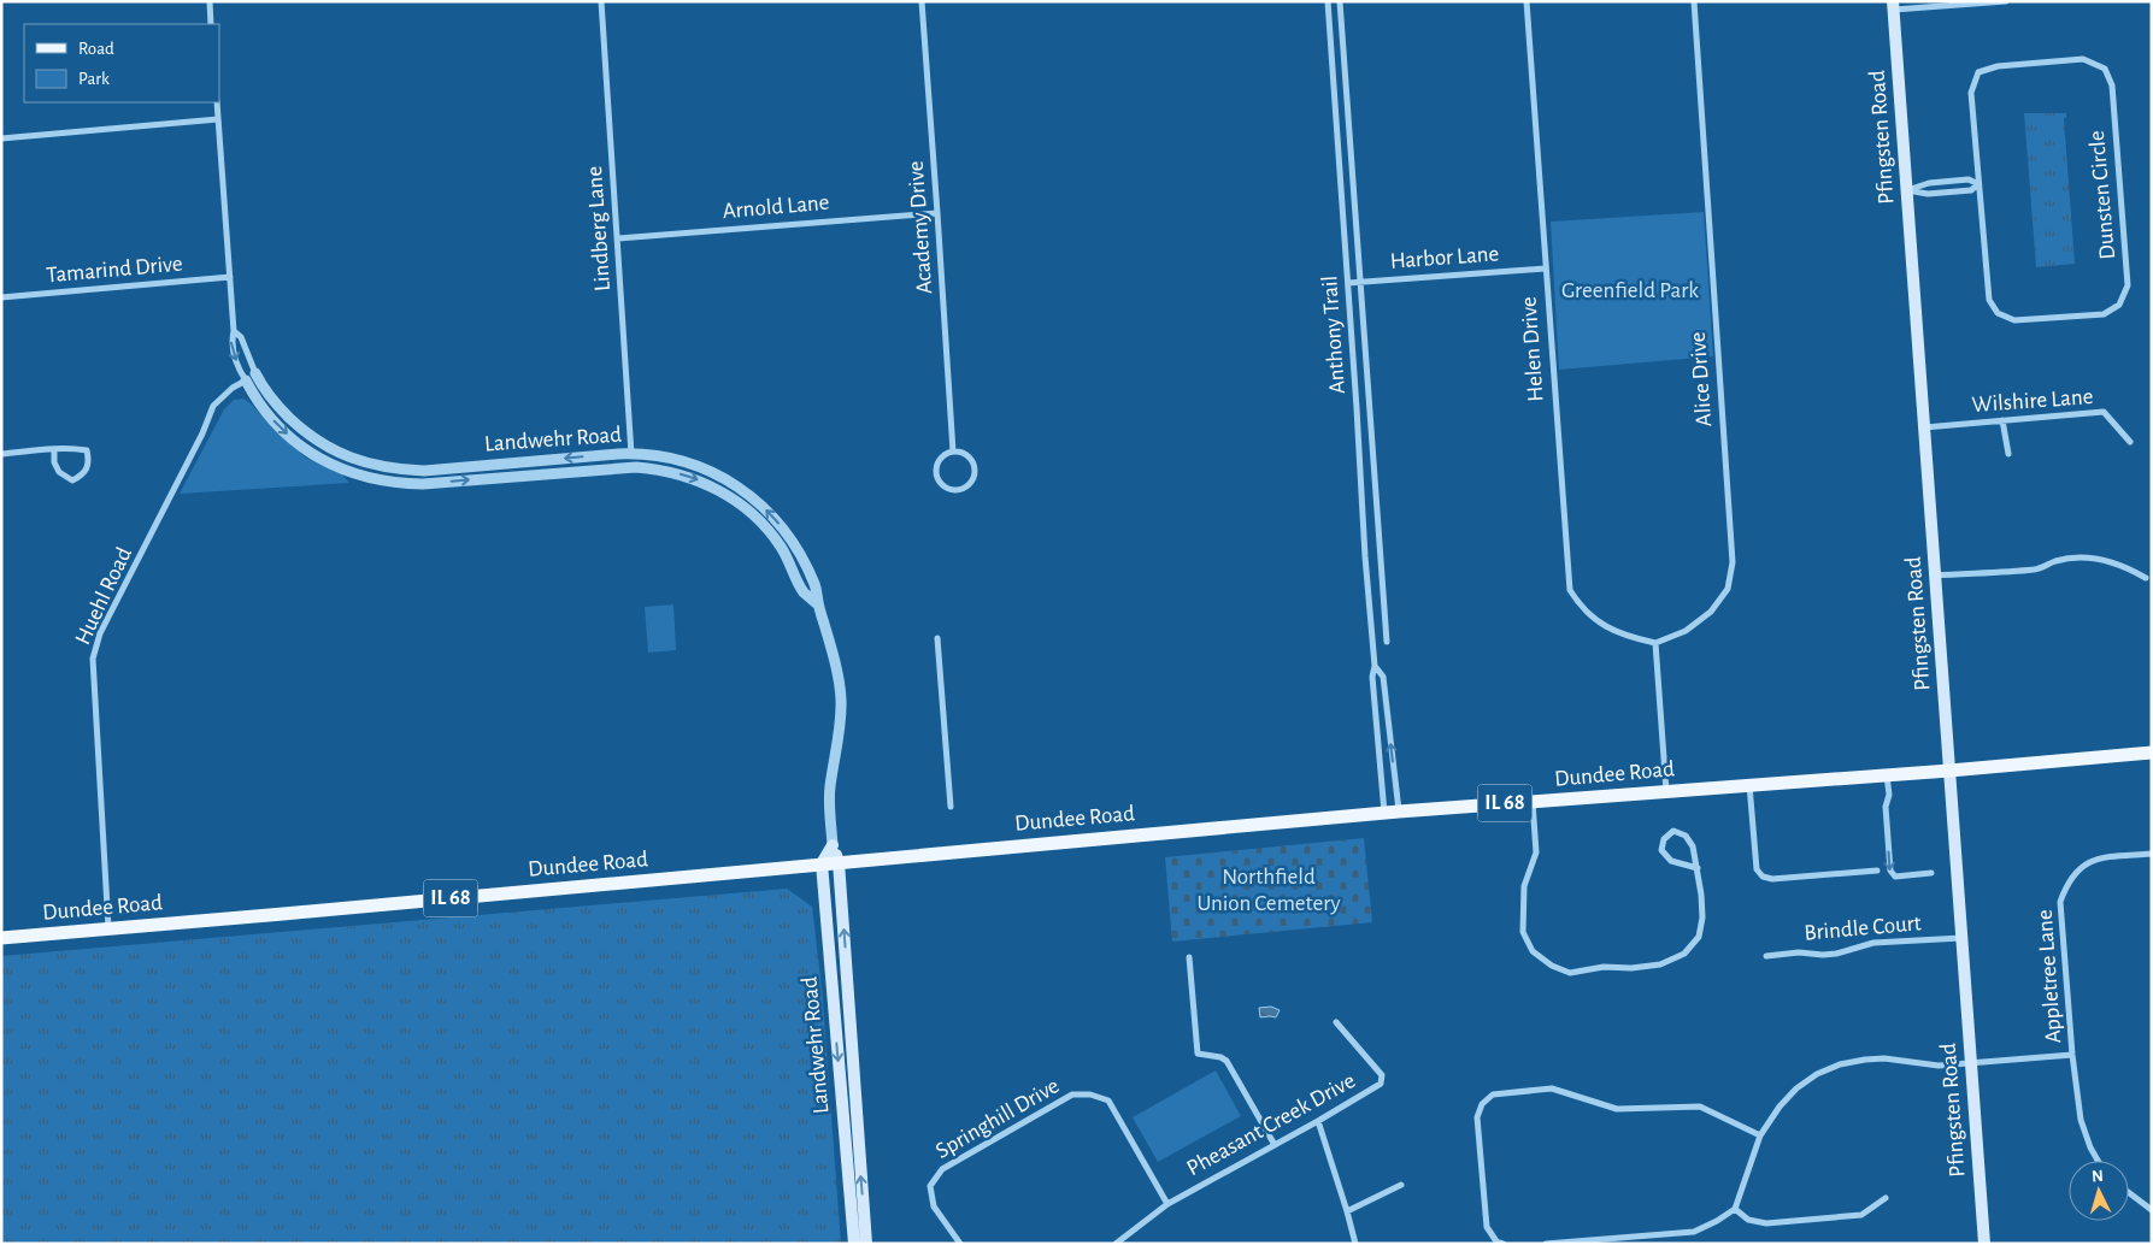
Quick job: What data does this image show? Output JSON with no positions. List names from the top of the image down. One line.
{"streets":{"main road":["Pfingsten Road","Landwehr Road","Dundee Road","IL 68"],"street":["Dunsten Circle","Arnold Lane","Academy Drive","Lindberg Lane","Harbor Lane","Tamarind Drive","Anthony Trail","Helen Drive","Alice Drive","Wilshire Lane","Huehl Road","Brindle Court","Appletree Lane","Springhill Drive","Pheasant Creek Drive"]},"crossings":[["Pfingsten Road","Wilshire Lane"],["Pfingsten Road","Dundee Road"],["Pfingsten Road","Brindle Court"],["Arnold Lane","Academy Drive"],["Arnold Lane","Lindberg Lane"],["Lindberg Lane","Landwehr Road"],["Harbor Lane","Anthony Trail"],["Harbor Lane","Helen Drive"],["Anthony Trail","Dundee Road"],["Helen Drive","Alice Drive"],["Landwehr Road","Huehl Road"],["Landwehr Road","Dundee Road"],["Huehl Road","Dundee Road"],["Springhill Drive","Pheasant Creek Drive"]],"parks":["Greenfield Park","Northfield Union Cemetery"],"legend":["Road","Park"],"north":"top"}
